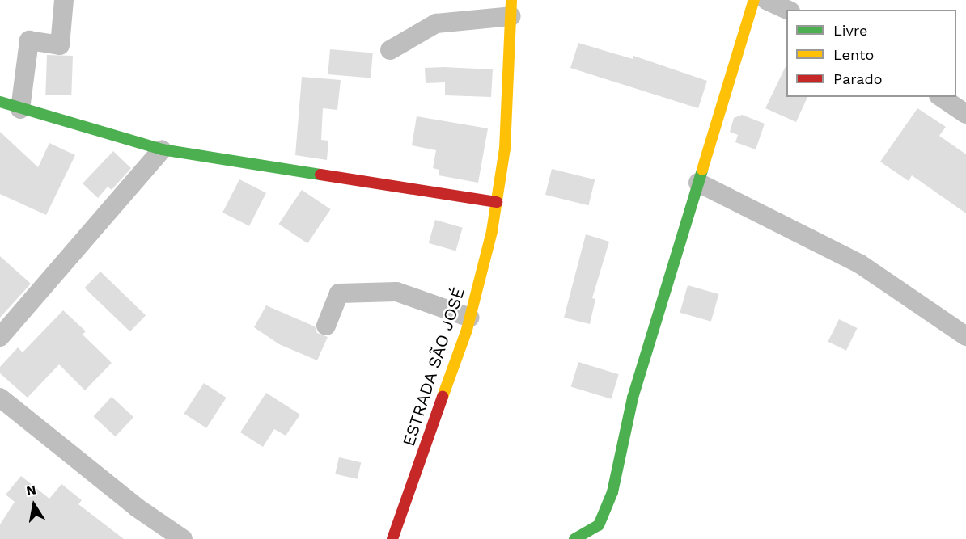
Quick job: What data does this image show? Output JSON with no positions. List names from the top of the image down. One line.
{"streets":{"street":["ESTRADA SÃO JOSÉ"]},"legend":["Livre","Lento","Parado"],"north":"top"}
